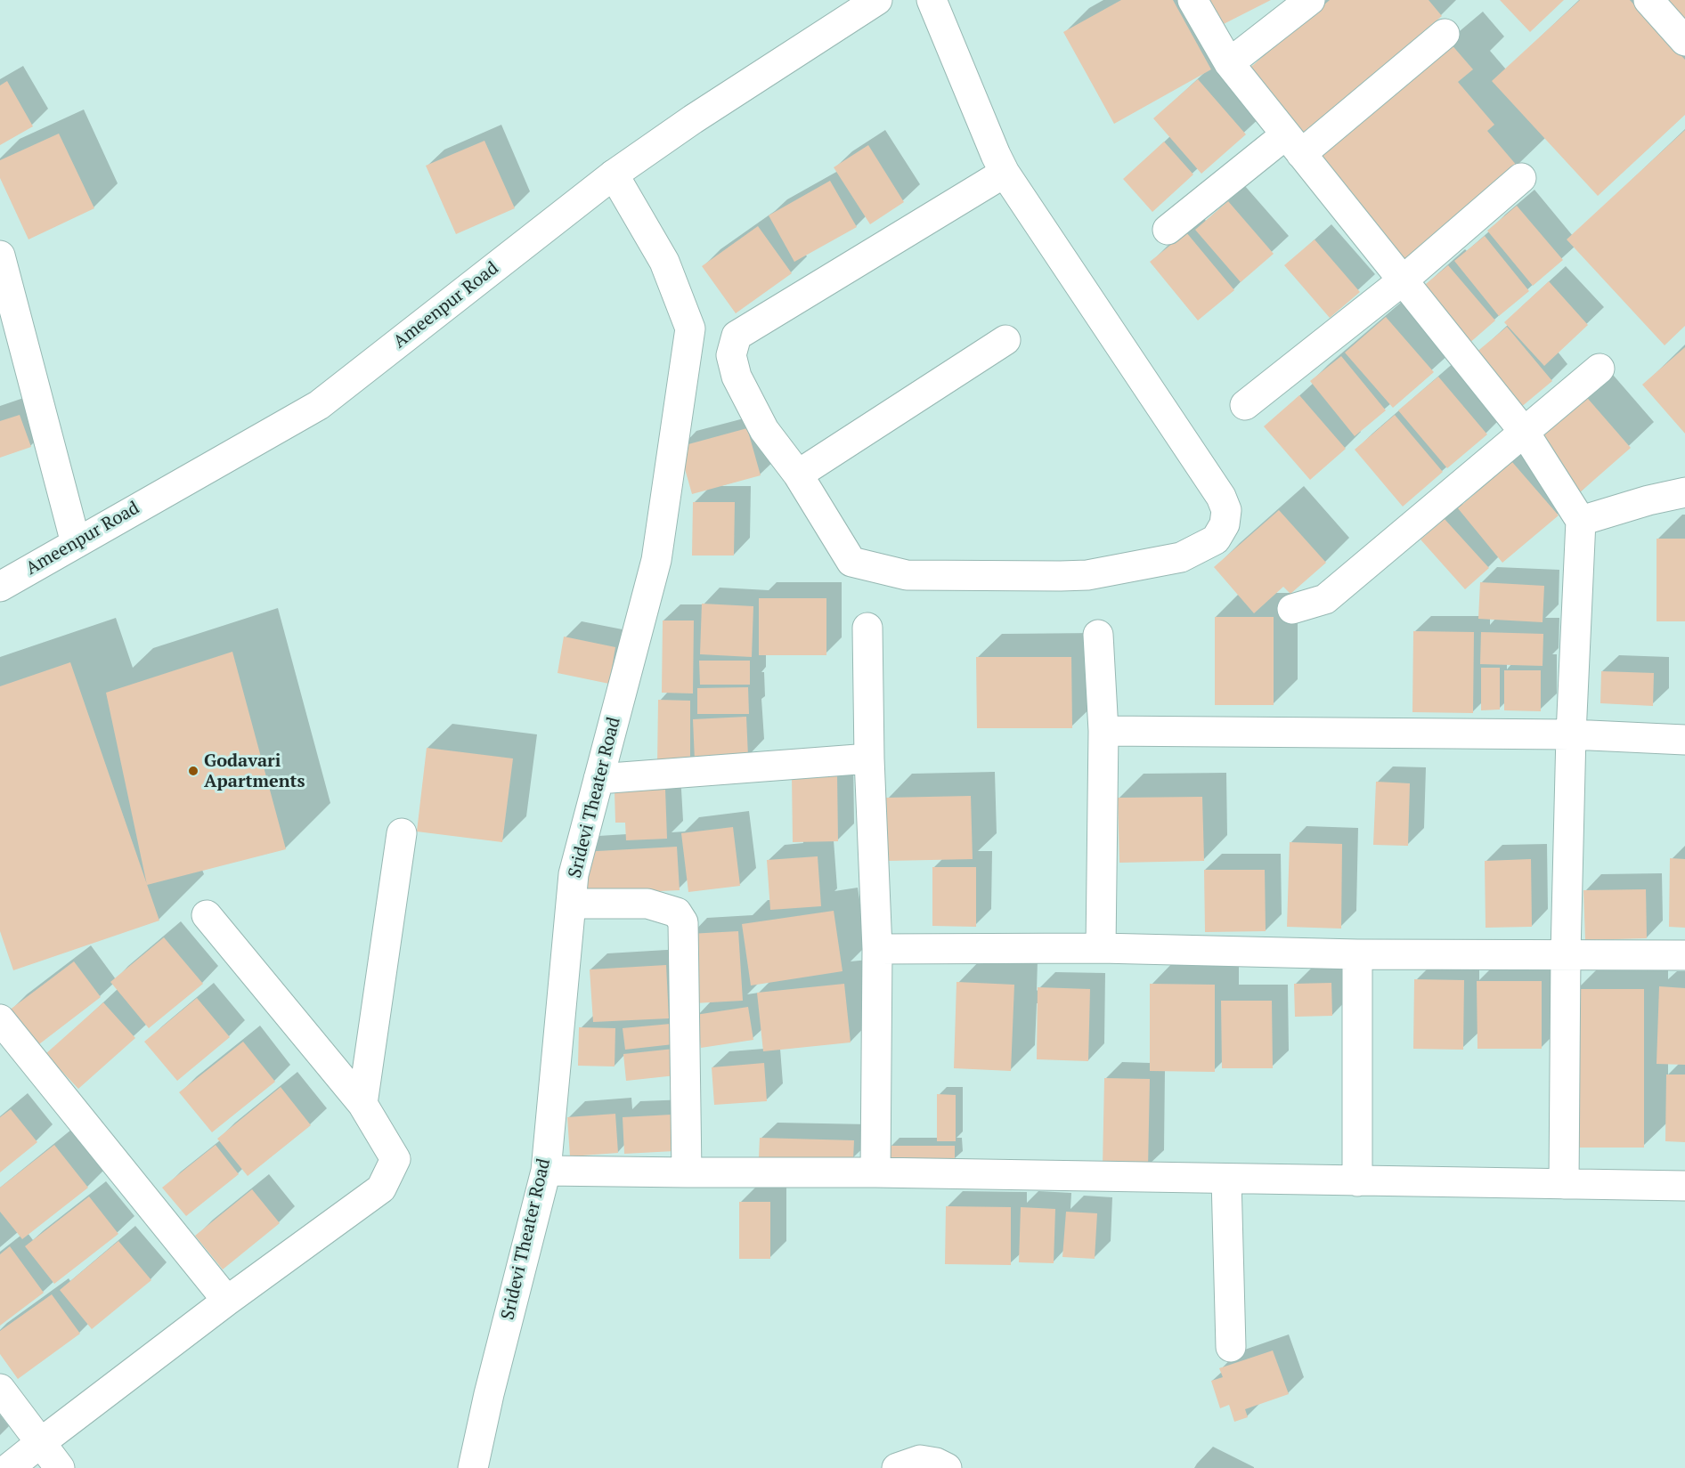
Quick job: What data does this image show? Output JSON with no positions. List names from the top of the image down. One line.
{"streets":{"street":["Ameenpur Road","Sridevi Theater Road"]},"crossings":[["Ameenpur Road","Sridevi Theater Road"]],"places":["Godavari Apartments"]}
